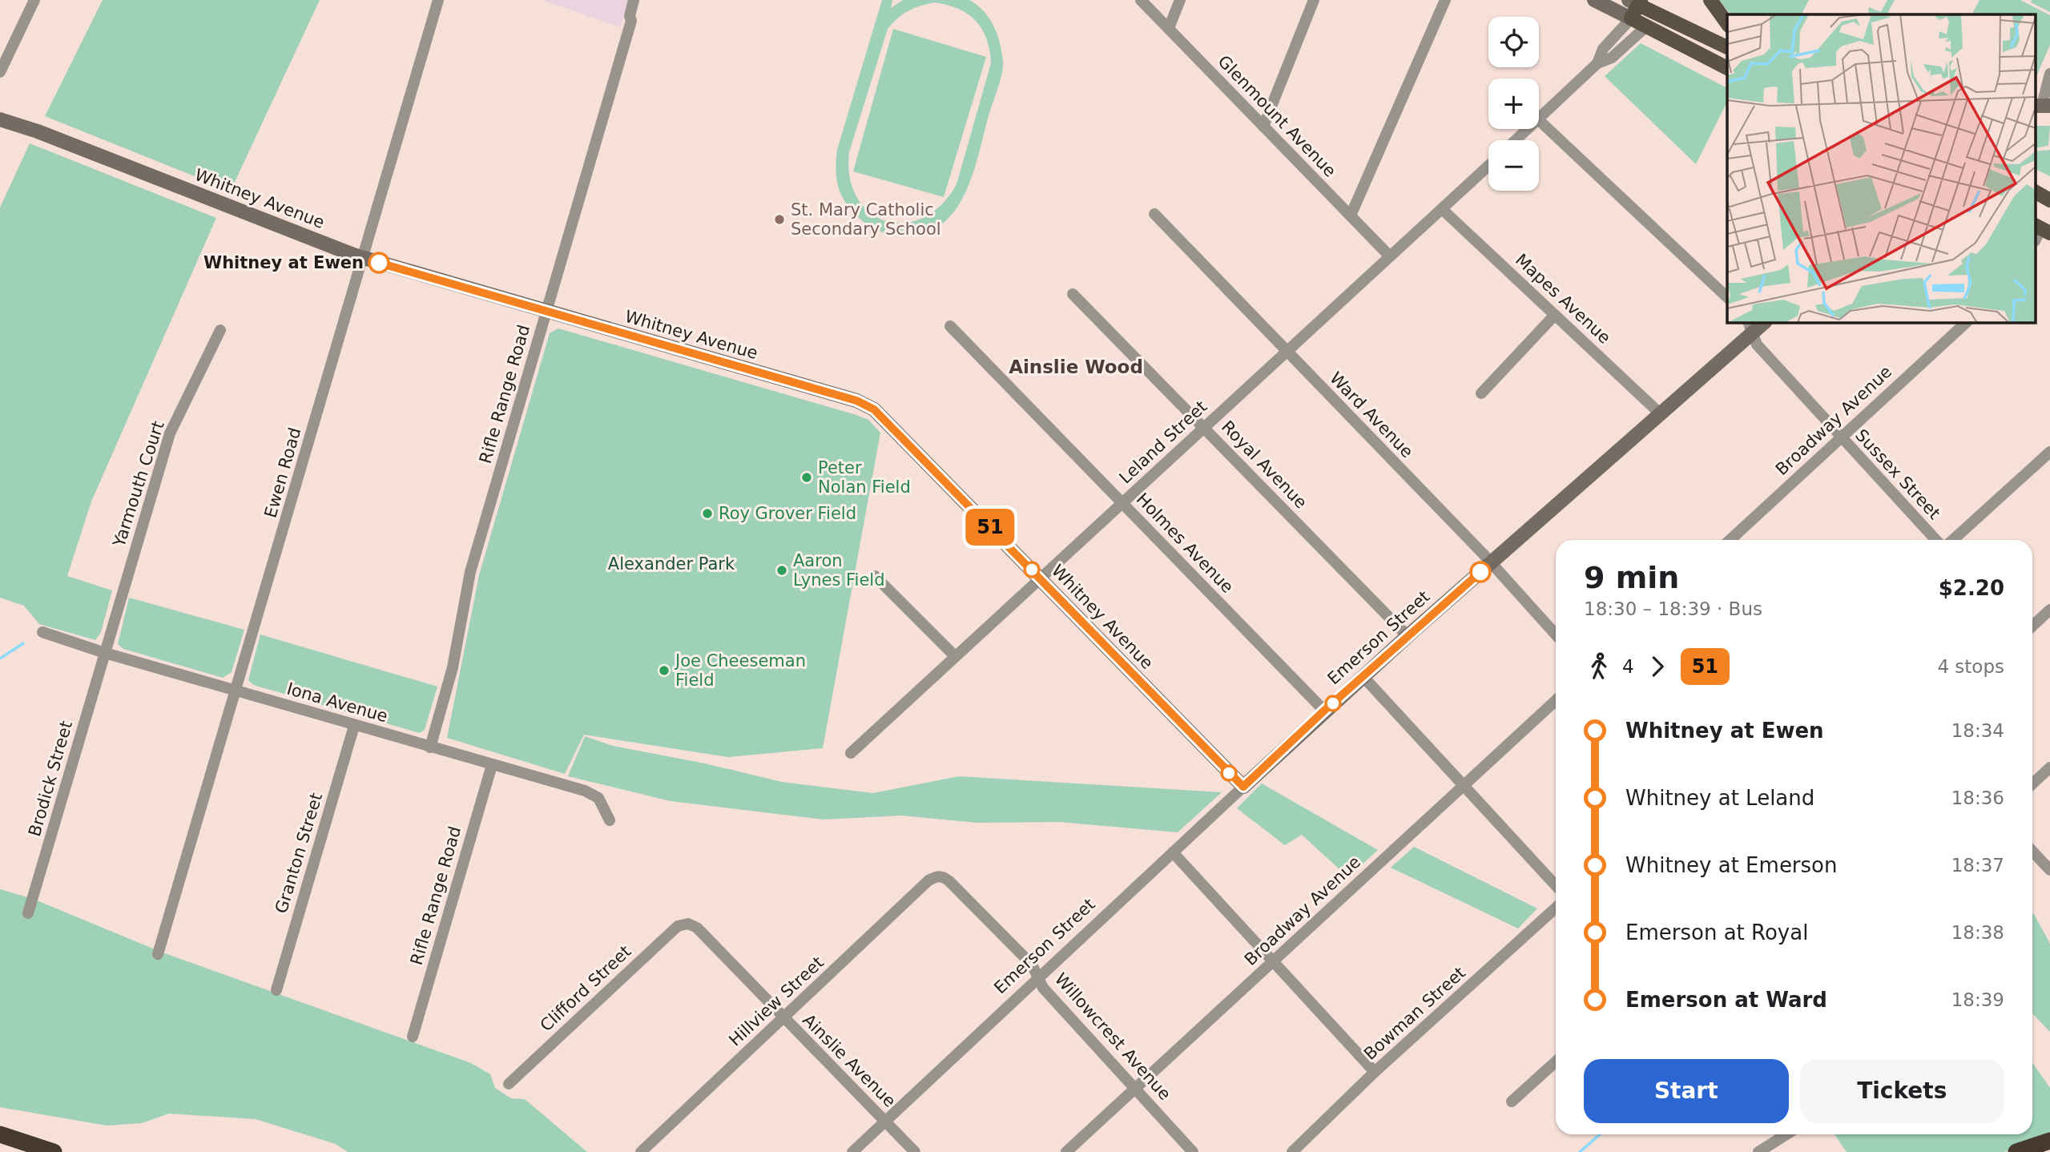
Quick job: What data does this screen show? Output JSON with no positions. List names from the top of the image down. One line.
{"streets":{"street":["Glenmount Avenue","Whitney Avenue","Mapes Avenue","Rifle Range Road","Ward Avenue","Broadway Avenue","Leland Street","Royal Avenue","Ewen Road","Sussex Street","Yarmouth Court","Holmes Avenue","Emerson Street","Iona Avenue","Brodick Street","Granton Street","Clifford Street","Hillview Street","Bowman Street","Willowcrest Avenue","Ainslie Avenue"]},"crossings":[["Glenmount Avenue","Leland Street"],["Whitney Avenue","Rifle Range Road"],["Whitney Avenue","Leland Street"],["Whitney Avenue","Ewen Road"],["Whitney Avenue","Emerson Street"],["Mapes Avenue","Leland Street"],["Mapes Avenue","Emerson Street"],["Rifle Range Road","Iona Avenue"],["Ward Avenue","Leland Street"],["Ward Avenue","Emerson Street"],["Broadway Avenue","Sussex Street"],["Broadway Avenue","Willowcrest Avenue"],["Leland Street","Royal Avenue"],["Leland Street","Holmes Avenue"],["Royal Avenue","Emerson Street"],["Ewen Road","Iona Avenue"],["Sussex Street","Emerson Street"],["Yarmouth Court","Iona Avenue"],["Yarmouth Court","Brodick Street"],["Holmes Avenue","Emerson Street"],["Emerson Street","Willowcrest Avenue"],["Emerson Street","Ainslie Avenue"],["Iona Avenue","Brodick Street"],["Iona Avenue","Granton Street"],["Clifford Street","Ainslie Avenue"],["Hillview Street","Willowcrest Avenue"],["Hillview Street","Ainslie Avenue"]],"districts":["Ainslie Wood"],"parks":["Alexander Park"],"places":["St. Mary Catholic Secondary School","Whitney at Ewen","Peter Nolan Field","Roy Grover Field","Aaron Lynes Field","Joe Cheeseman Field"],"lines":["bus line 51"],"page":{"on_map":"51","map_buttons":["+","−"],"heading":["9 min","18:30 – 18:39 · Bus","$2.20"],"legs":["4","51","4 stops"],"list":[{"name":"Whitney at Ewen","value":"18:34"},{"name":"Whitney at Leland","value":"18:36"},{"name":"Whitney at Emerson","value":"18:37"},{"name":"Emerson at Royal","value":"18:38"},{"name":"Emerson at Ward","value":"18:39"}],"buttons":["Start","Tickets"]}}
